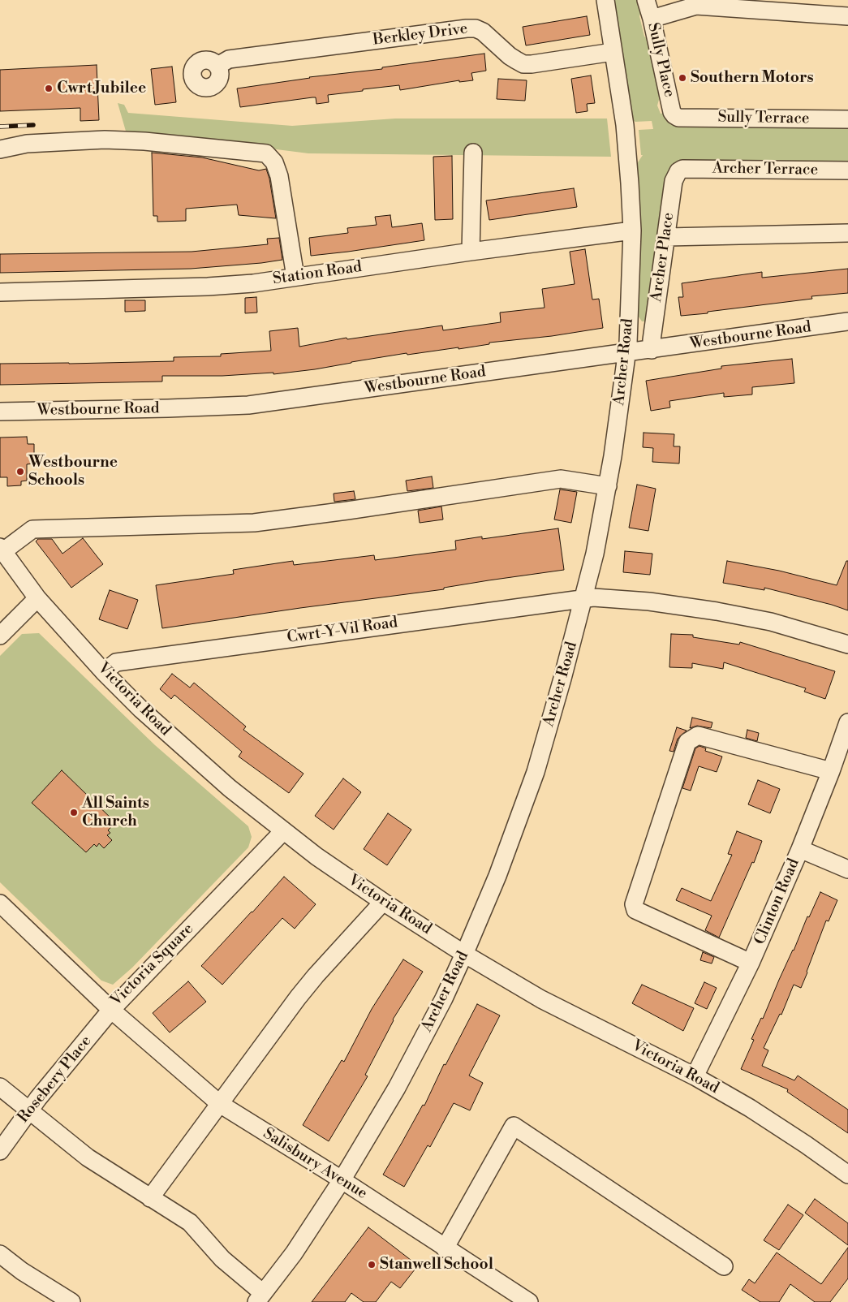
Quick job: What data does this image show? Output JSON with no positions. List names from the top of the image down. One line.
{"streets":{"street":["Berkley Drive","Sully Place","Sully Terrace","Archer Terrace","Archer Place","Station Road","Westbourne Road","Archer Road","Cwrt-Y-Vil Road","Victoria Road","Clinton Road","Victoria Square","Rosebery Place","Salisbury Avenue"]},"crossings":[["Berkley Drive","Archer Road"],["Sully Place","Sully Terrace"],["Archer Terrace","Archer Place"],["Archer Place","Westbourne Road"],["Station Road","Archer Road"],["Westbourne Road","Archer Road"],["Archer Road","Cwrt-Y-Vil Road"],["Archer Road","Victoria Road"],["Archer Road","Salisbury Avenue"],["Cwrt-Y-Vil Road","Victoria Road"],["Victoria Road","Clinton Road"],["Victoria Road","Victoria Square"],["Victoria Square","Rosebery Place"],["Victoria Square","Salisbury Avenue"],["Rosebery Place","Salisbury Avenue"]],"places":["Southern Motors","Cwrt Jubilee","Westbourne Schools","All Saints Church","Stanwell School"]}
